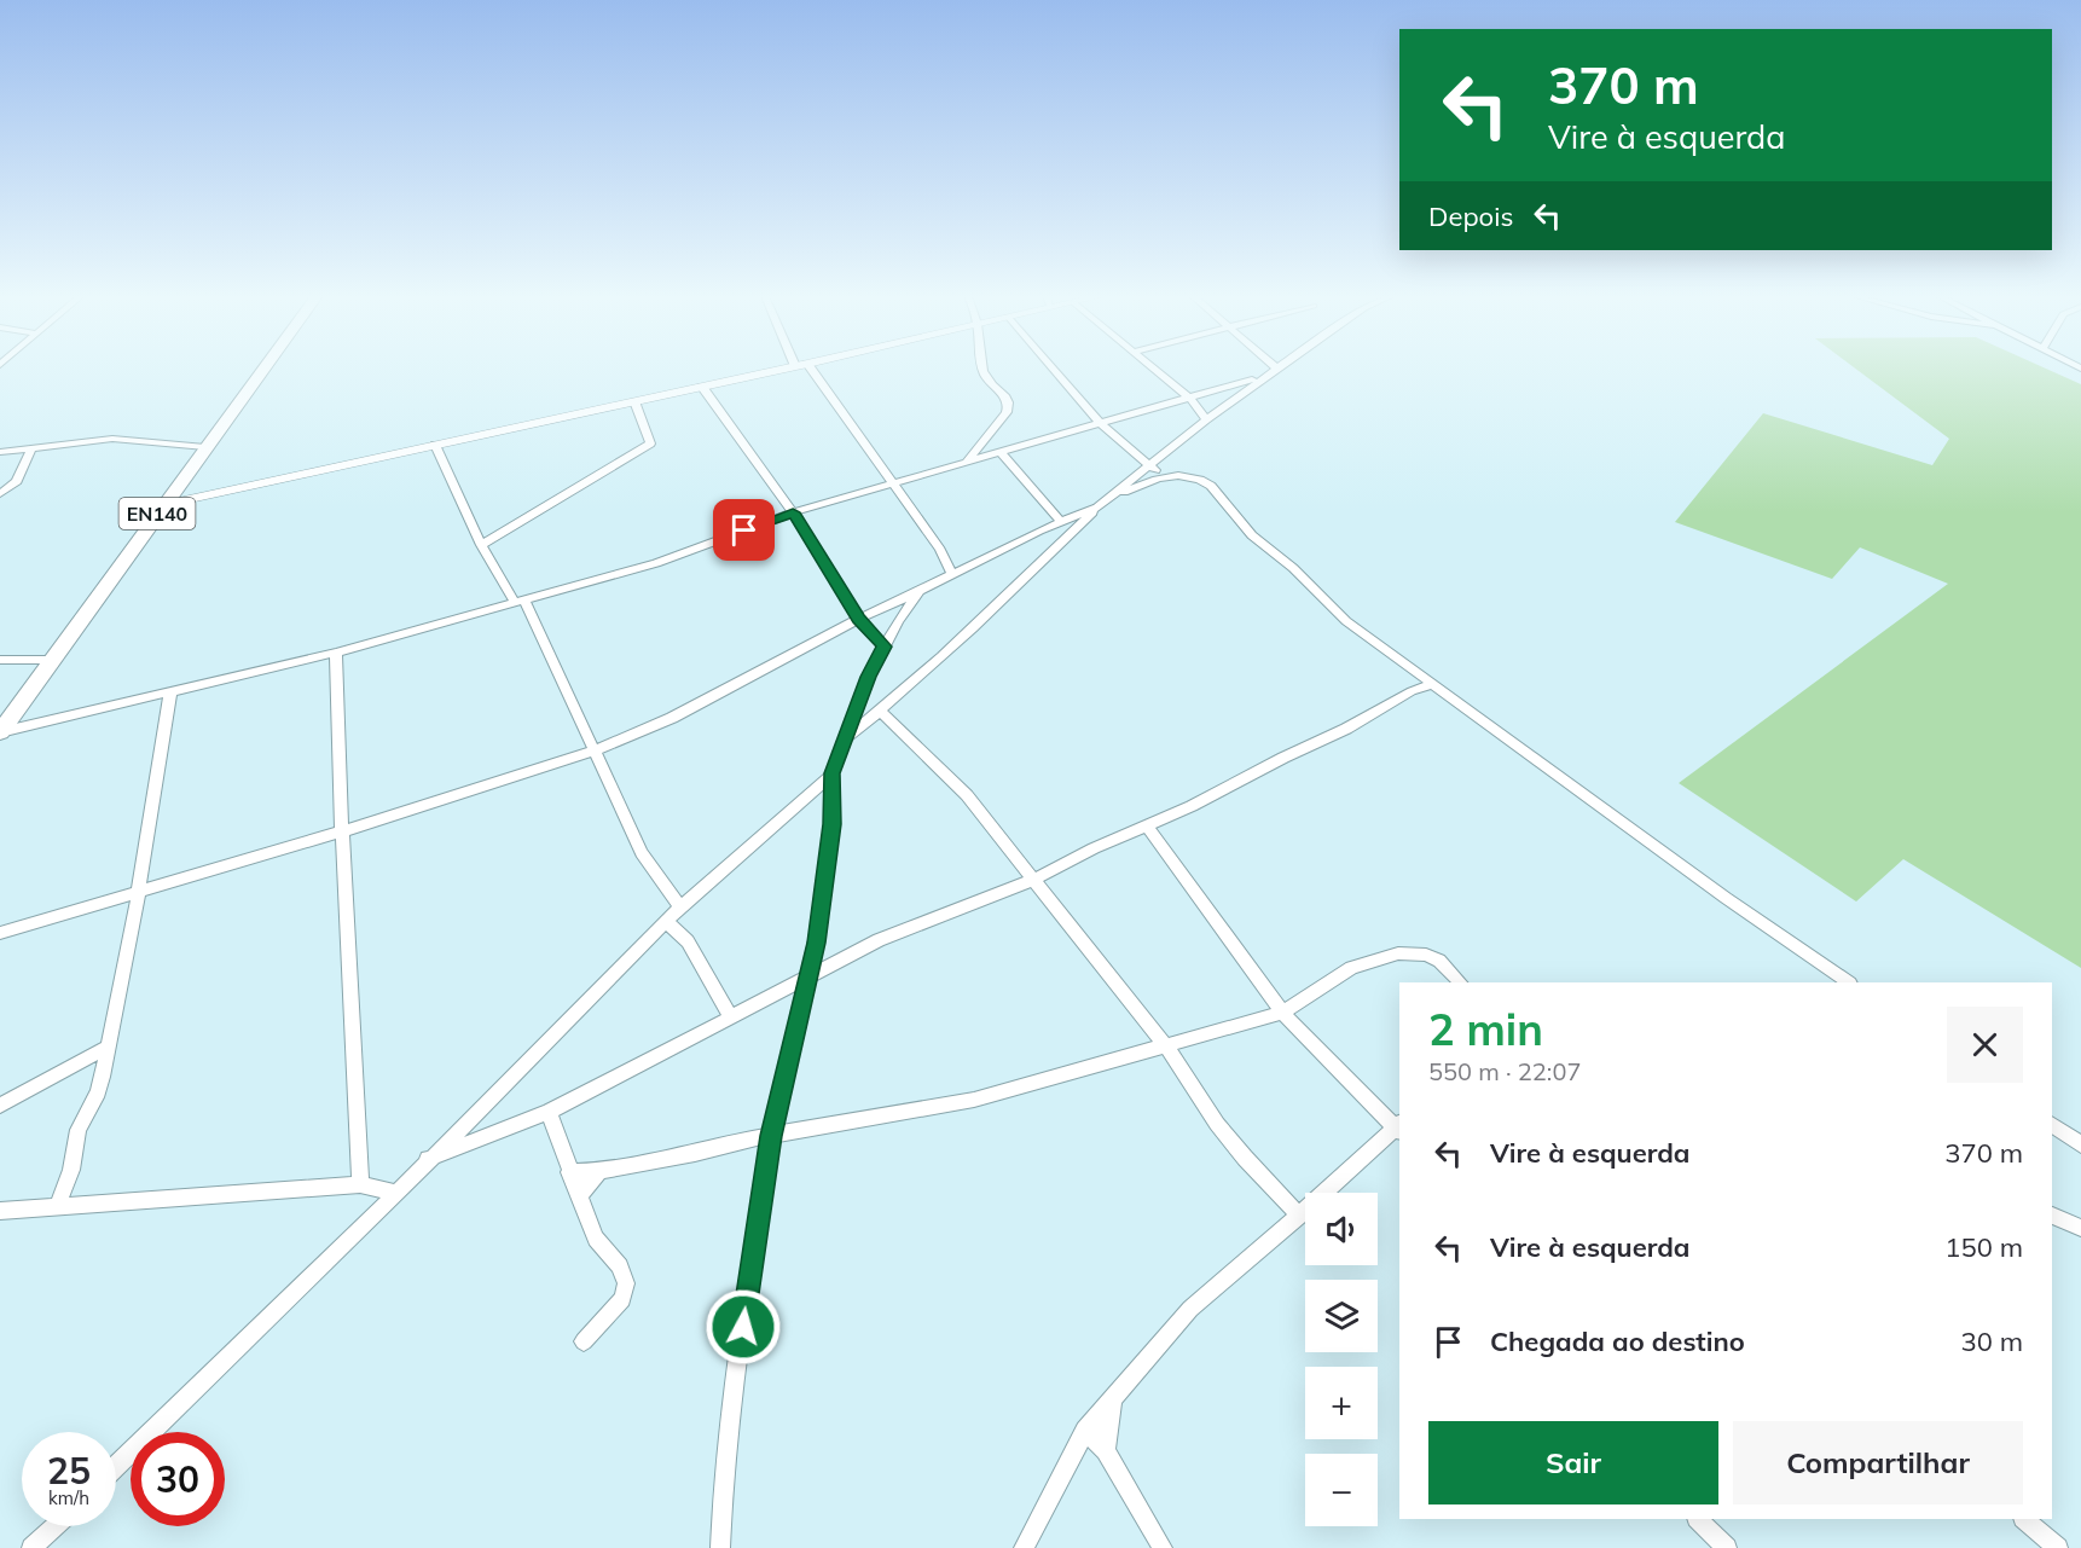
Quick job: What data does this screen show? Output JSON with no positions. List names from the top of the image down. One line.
{"streets":{"main road":["EN140"]},"page":{"turn":["370 m","Vire à esquerda"],"then":"Depois","heading":["2 min","550 m · 22:07"],"list":[{"name":"Vire à esquerda","value":"370 m"},{"name":"Vire à esquerda","value":"150 m"},{"name":"Chegada ao destino","value":"30 m"}],"map_buttons":["+","−"],"buttons":["Sair","Compartilhar"],"speed":"25 km/h","limit":"30"}}
